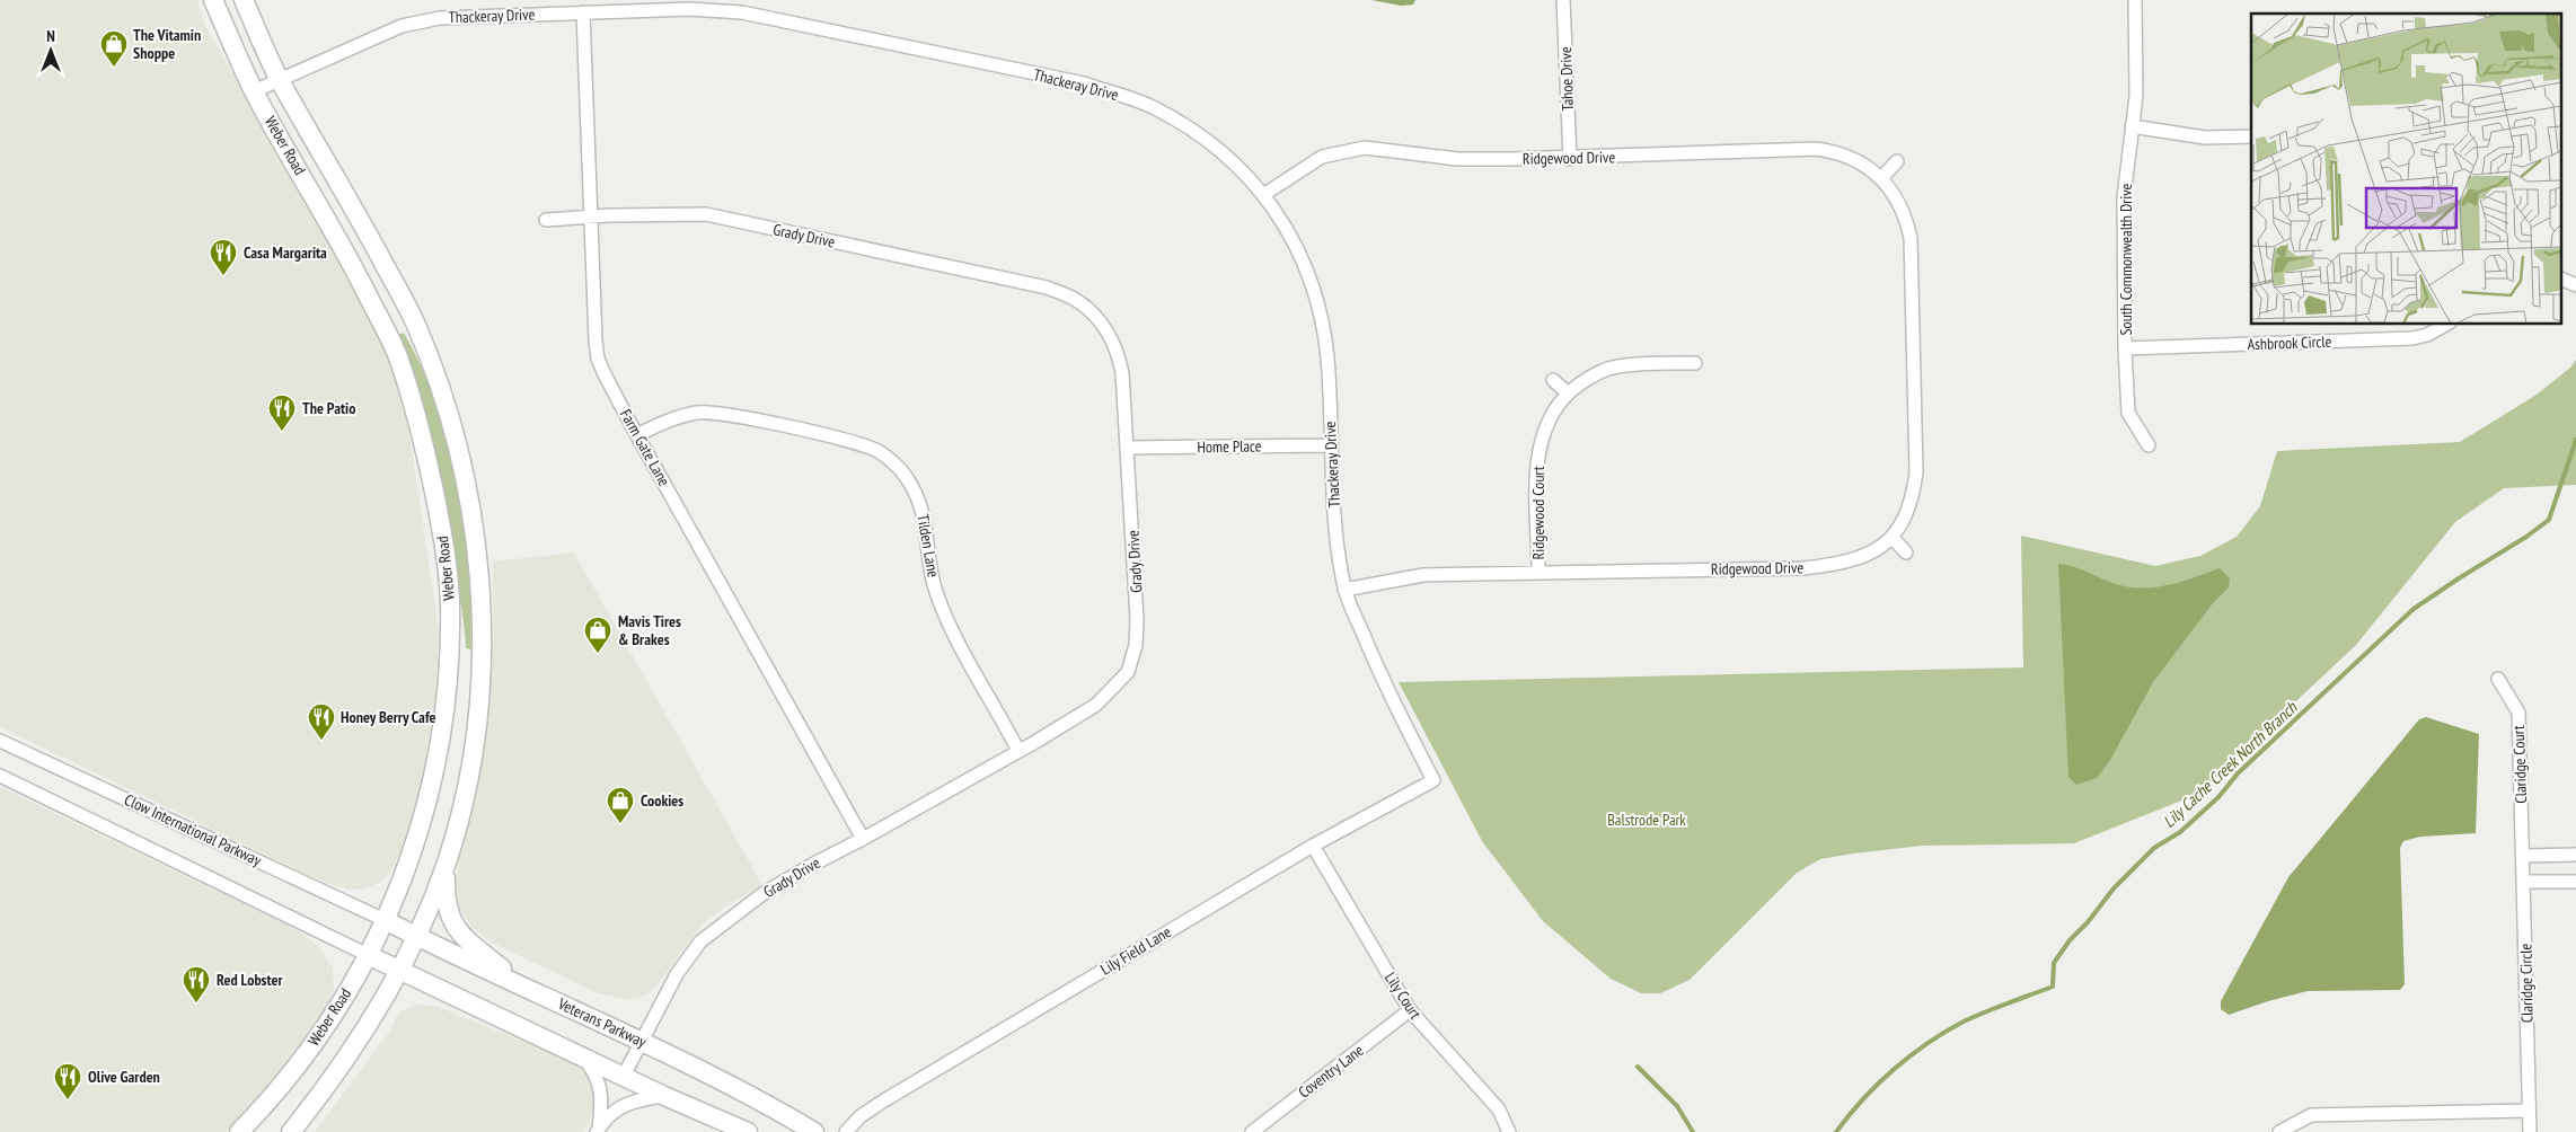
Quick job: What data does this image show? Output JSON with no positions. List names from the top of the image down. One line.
{"streets":{"main road":["Weber Road","Veterans Parkway"],"street":["Thackeray Drive","Tahoe Drive","Ridgewood Drive","Grady Drive","South Commonwealth Drive","Ashbrook Circle","Home Place","Farm Gate Lane","Ridgewood Court","Tilden Lane","Claridge Court","Clow International Parkway","Lily Field Lane","Claridge Circle","Lily Court","Coventry Lane"]},"crossings":[["Thackeray Drive","Weber Road"],["Thackeray Drive","Ridgewood Drive"],["Thackeray Drive","Home Place"],["Thackeray Drive","Farm Gate Lane"],["Thackeray Drive","Lily Field Lane"],["Tahoe Drive","Ridgewood Drive"],["Weber Road","Clow International Parkway"],["Weber Road","Veterans Parkway"],["Ridgewood Drive","Ridgewood Court"],["Grady Drive","Home Place"],["Grady Drive","Farm Gate Lane"],["Grady Drive","Tilden Lane"],["Grady Drive","Veterans Parkway"],["South Commonwealth Drive","Ashbrook Circle"],["Farm Gate Lane","Tilden Lane"],["Claridge Court","Claridge Circle"],["Clow International Parkway","Veterans Parkway"],["Lily Field Lane","Lily Court"],["Lily Court","Coventry Lane"]],"water":["Lily Cache Creek North Branch"],"parks":["Balstrode Park"],"places":{"shop":["The Vitamin Shoppe","Mavis Tires & Brakes","Cookies"],"restaurant":["Casa Margarita","The Patio","Honey Berry Cafe","Red Lobster","Olive Garden"]},"north":"top"}
